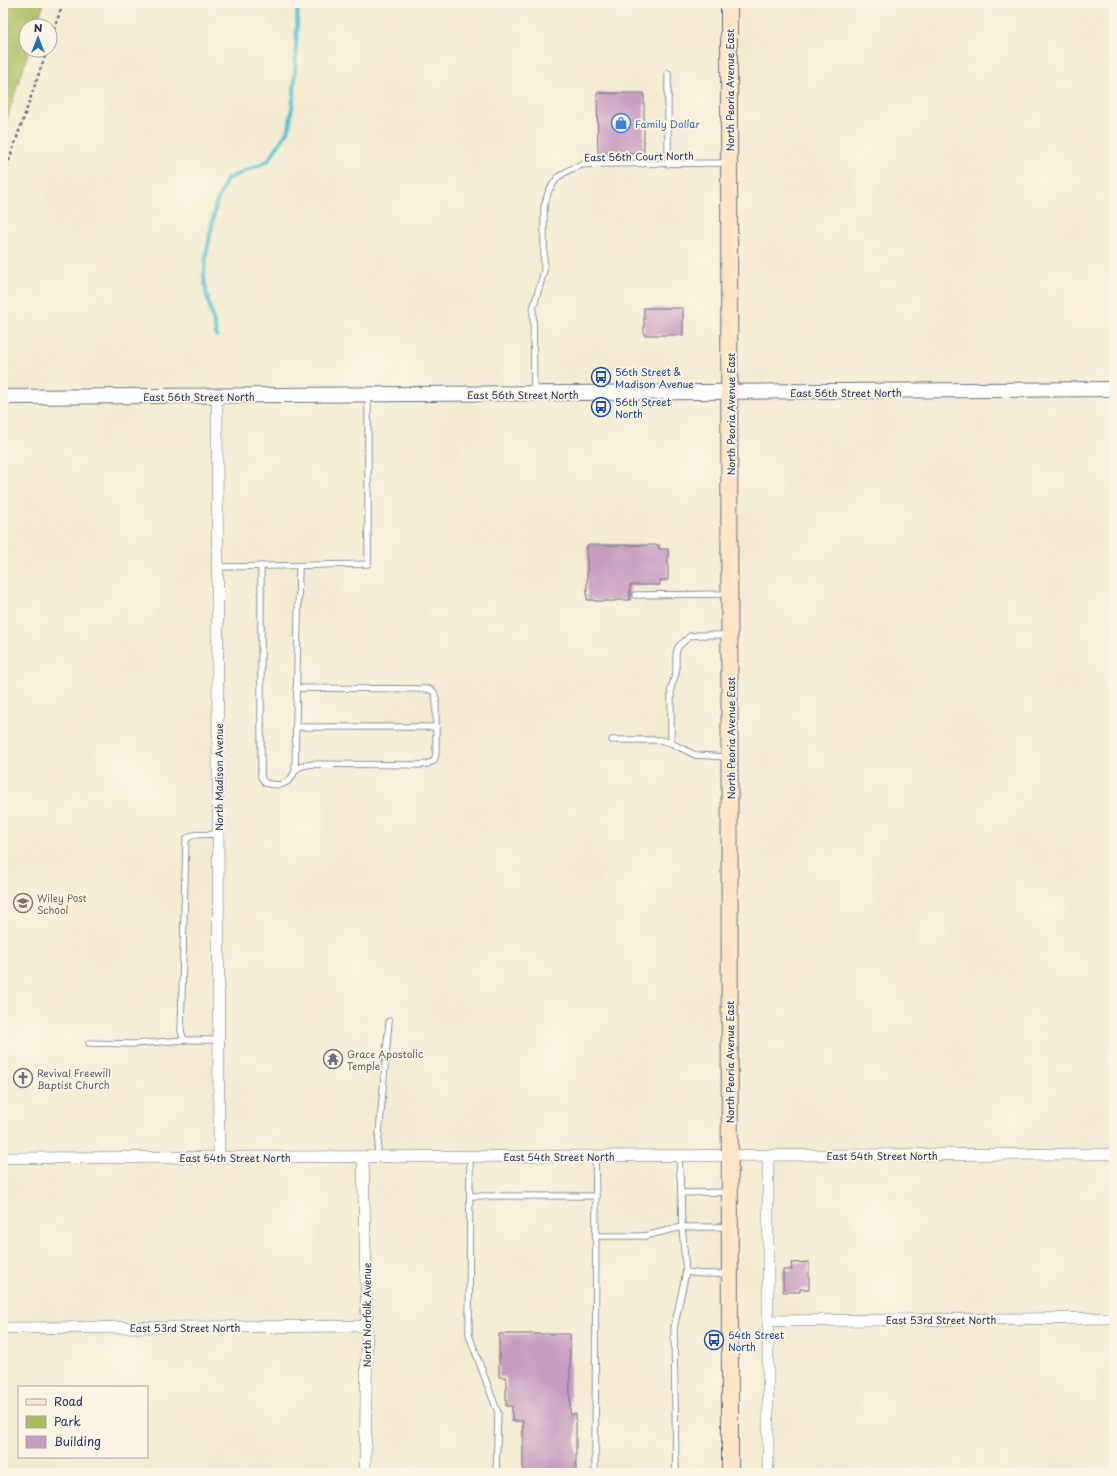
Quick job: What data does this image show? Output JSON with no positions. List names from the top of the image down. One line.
{"streets":{"main road":["North Peoria Avenue East"],"street":["East 56th Street North","North Madison Avenue","East 54th Street North","North Norfolk Avenue","East 53rd Street North"],"lane":["East 56th Court North"]},"crossings":[["North Peoria Avenue East","East 56th Court North"],["North Peoria Avenue East","East 56th Street North"],["North Peoria Avenue East","East 54th Street North"],["East 56th Court North","East 56th Street North"],["East 56th Street North","North Madison Avenue"],["North Madison Avenue","East 54th Street North"],["East 54th Street North","North Norfolk Avenue"],["North Norfolk Avenue","East 53rd Street North"]],"places":{"shop":["Family Dollar"],"bus stop":["56th Street & Madison Avenue","56th Street North","54th Street North"],"school or university":["Wiley Post School"],"temple":["Grace Apostolic Temple"],"church":["Revival Freewill Baptist Church"]},"legend":["Road","Park","Building"],"north":"top"}
